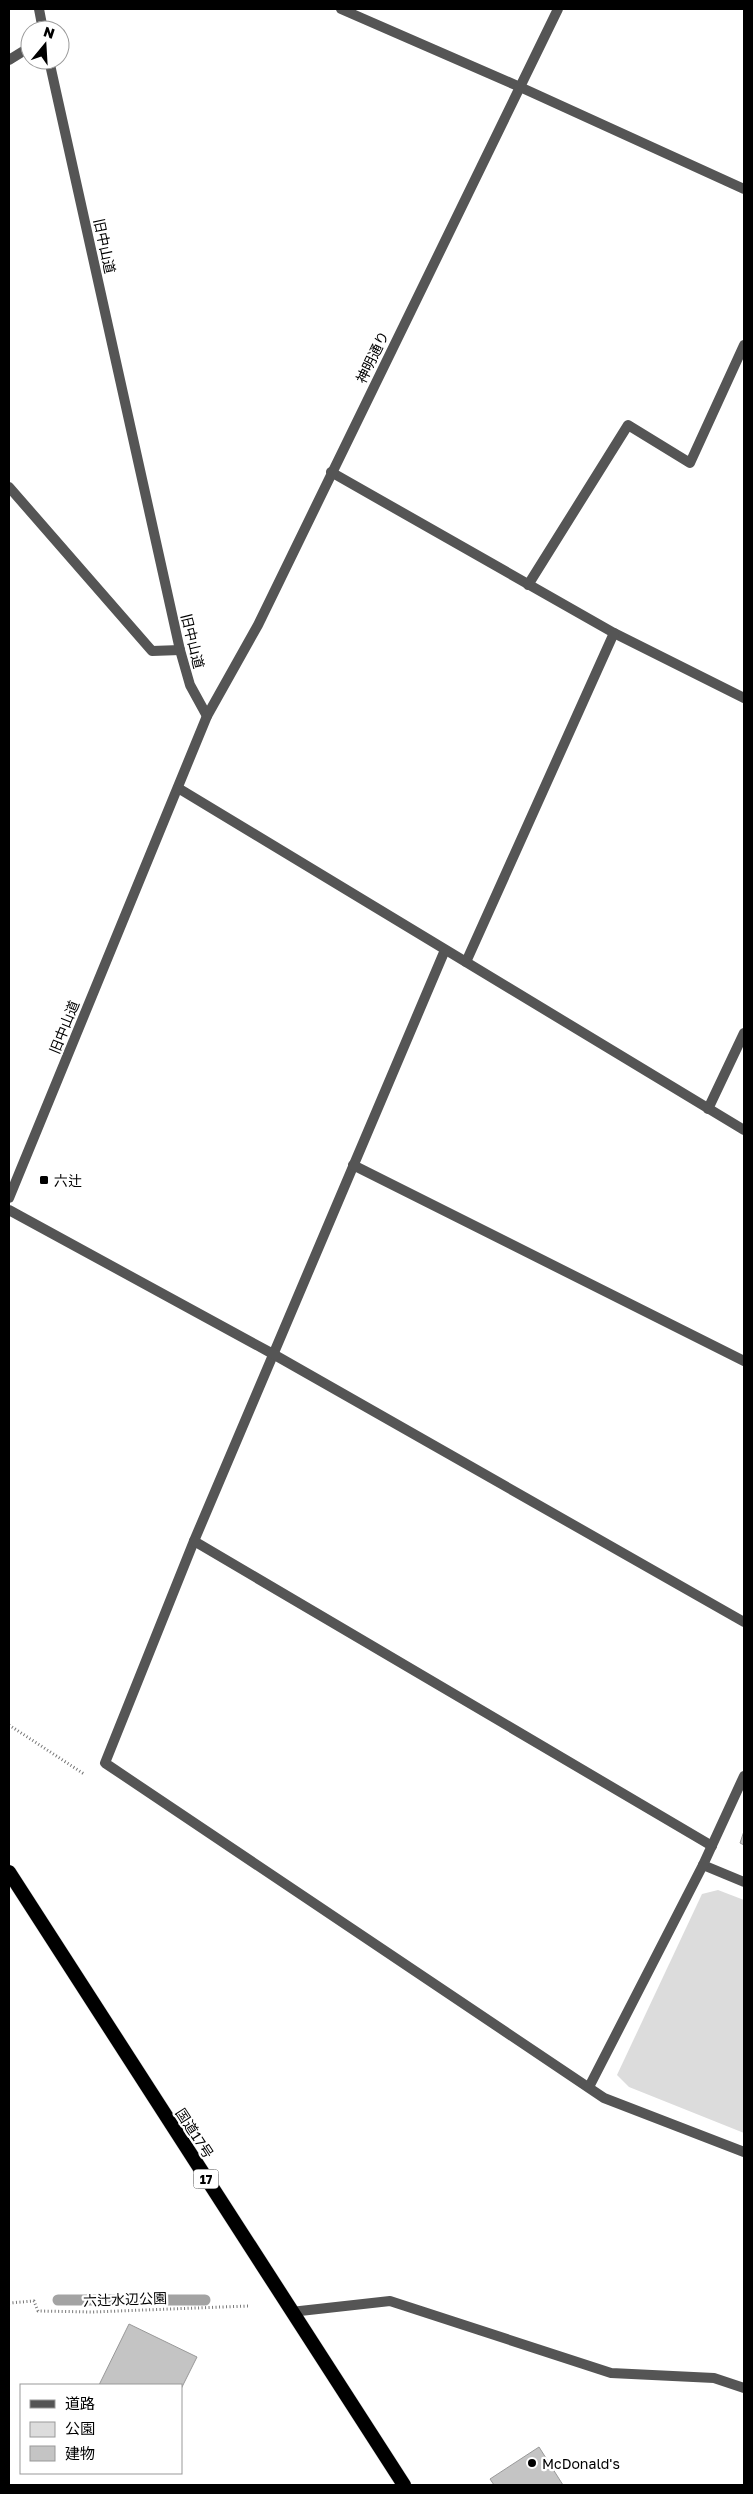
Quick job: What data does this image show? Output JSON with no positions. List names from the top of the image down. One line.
{"streets":{"highway":["国道17号","17"],"street":["旧中山道","神明通り"],"path":["六辻水辺公園"]},"crossings":[["旧中山道","神明通り"]],"places":{"transit":["六辻"],"other":["McDonald's"]},"legend":["道路","公園","建物"],"north":"top"}
